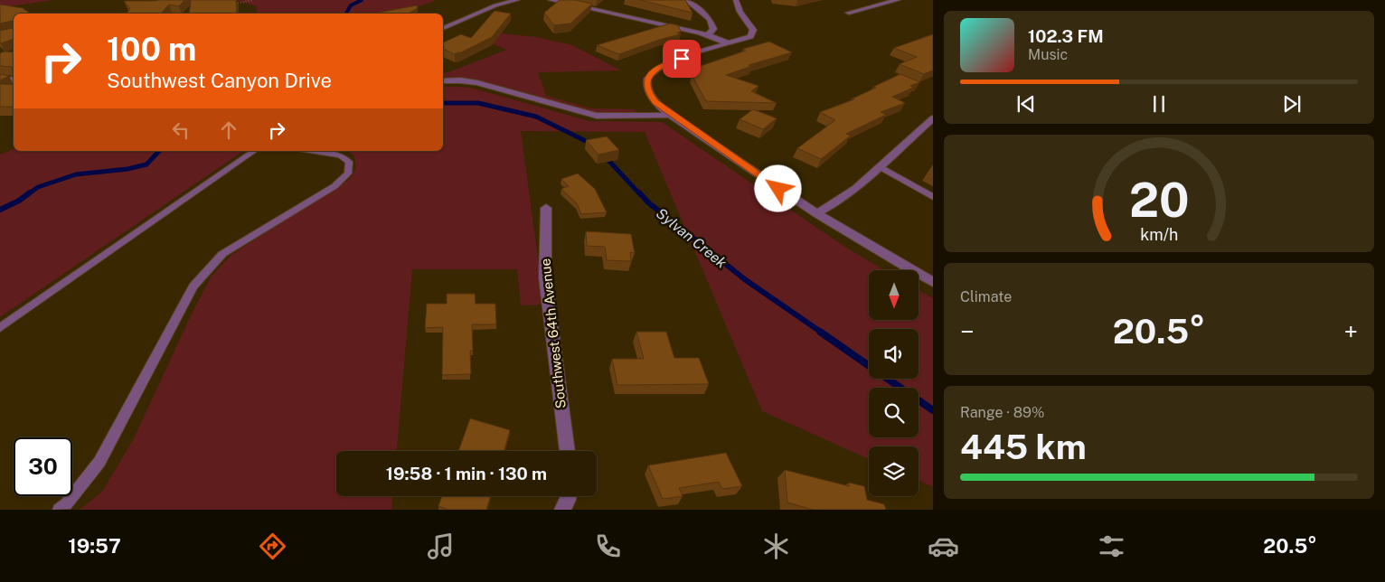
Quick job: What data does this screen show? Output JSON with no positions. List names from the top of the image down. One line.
{"streets":{"street":["Southwest 64th Avenue"]},"water":["Sylvan Creek"],"north":"bottom","page":{"turn":["100 m","Southwest Canyon Drive"],"song":["102.3 FM","Music"],"tile":["Climate",["Range · 89%","445 km"]],"heat":["−","20.5°","+"],"limit":"30","trip":"19:58 · 1 min · 130 m","tabs":["19:57","20.5°"],"gauge":["20","km/h"]}}
